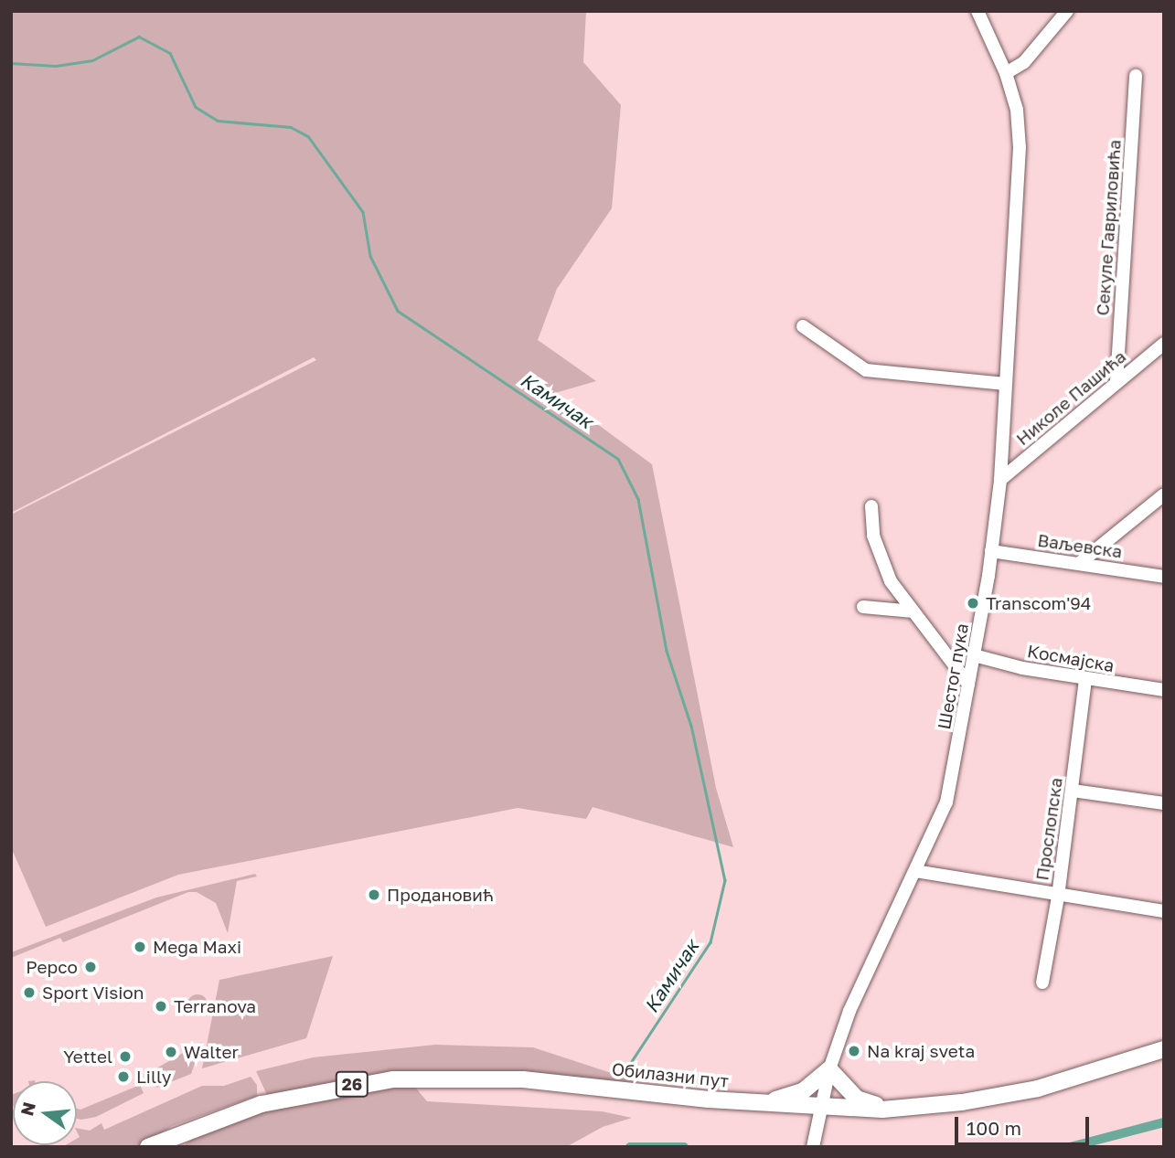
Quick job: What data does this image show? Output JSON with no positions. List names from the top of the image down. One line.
{"streets":{"main road":["Обилазни пут","26"],"street":["Секуле Гавриловића","Николе Пашића","Ваљевска","Космајска","Шестог пука","Прослопска"]},"crossings":[["Секуле Гавриловића","Николе Пашића"],["Николе Пашића","Шестог пука"],["Ваљевска","Шестог пука"],["Космајска","Шестог пука"],["Космајска","Прослопска"],["Шестог пука","Обилазни пут"]],"water":["Камичак"],"places":["Transcom'94","Продановић","Mega Maxi","Pepco","Sport Vision","Terranova","Na kraj sveta","Walter","Yettel","Lilly"],"scale_bar":"100 m","north":"left"}
